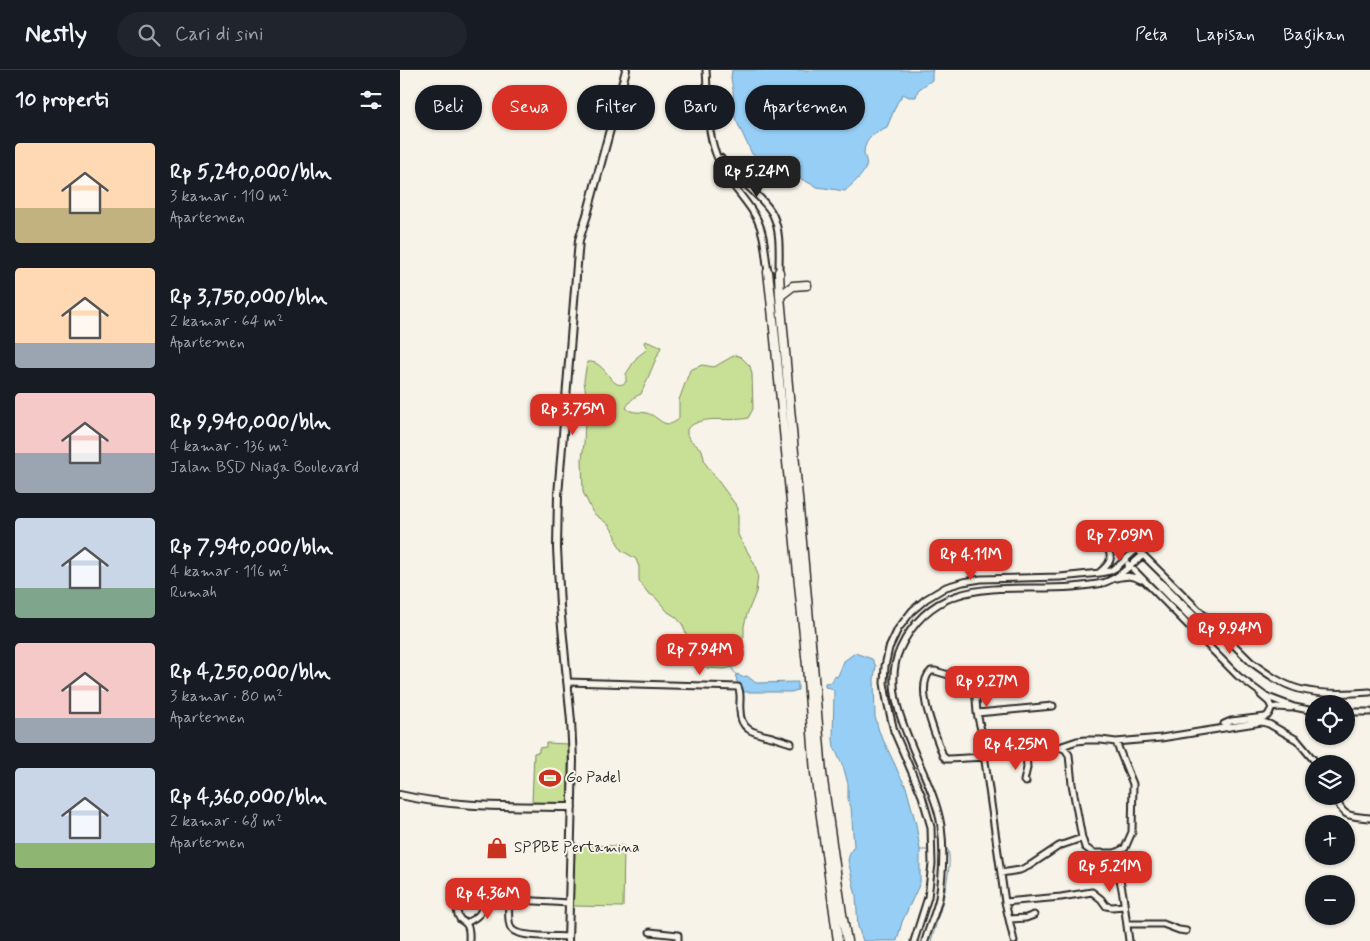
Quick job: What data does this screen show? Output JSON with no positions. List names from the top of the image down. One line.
{"places":{"sports":["Go Padel"],"shop":["SPPBE Pertamina"]},"page":{"header":"Nestly","search":"Cari di sini","nav":["Peta","Lapisan","Bagikan"],"heading":"10 properti","chip":["Beli","Sewa","Filter","Baru","Apartemen"],"list":[{"name":"Rp 5,240,000/bln","note":"3 kamar · 110 m² · Apartemen"},{"name":"Rp 3,750,000/bln","note":"2 kamar · 64 m² · Apartemen"},{"name":"Rp 9,940,000/bln","note":"4 kamar · 136 m² · Jalan BSD Niaga Boulevard"},{"name":"Rp 7,940,000/bln","note":"4 kamar · 116 m² · Rumah"},{"name":"Rp 4,250,000/bln","note":"3 kamar · 80 m² · Apartemen"},{"name":"Rp 4,360,000/bln","note":"2 kamar · 68 m² · Apartemen"}],"price":["Rp 5.24M","Rp 3.75M","Rp 7.09M","Rp 4.11M","Rp 9.94M","Rp 7.94M","Rp 9.27M","Rp 4.25M","Rp 5.21M","Rp 4.36M"],"map_buttons":["+","−"]}}
